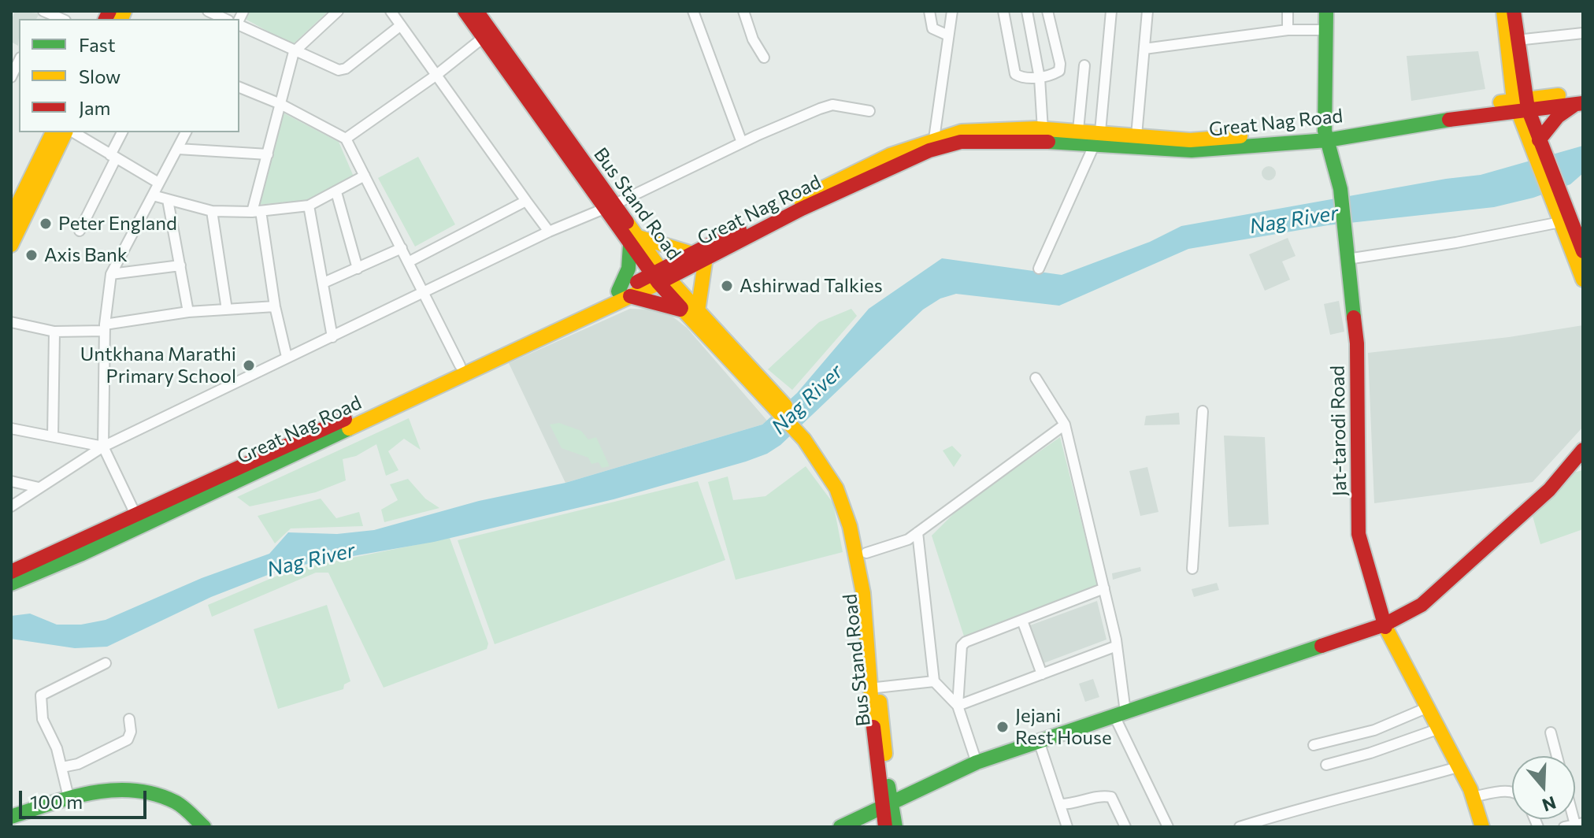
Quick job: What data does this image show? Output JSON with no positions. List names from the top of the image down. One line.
{"streets":{"main road":["Great Nag Road","Bus Stand Road","Jat-tarodi Road"]},"crossings":[["Great Nag Road","Bus Stand Road"],["Great Nag Road","Jat-tarodi Road"]],"water":["Nag River"],"places":["Peter England","Axis Bank","Ashirwad Talkies","Untkhana Marathi Primary School","Jejani Rest House"],"legend":["Fast","Slow","Jam"],"scale_bar":"100 m","north":"bottom"}
